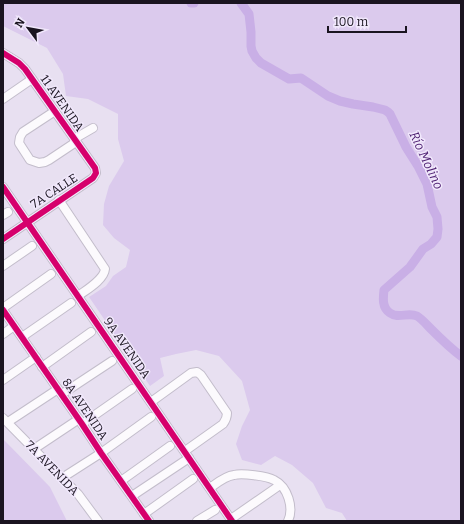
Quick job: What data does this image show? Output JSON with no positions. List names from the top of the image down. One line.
{"streets":{"street":["11 AVENIDA","7A CALLE","9A AVENIDA","8A AVENIDA","7A AVENIDA"]},"crossings":[["11 AVENIDA","7A CALLE"],["7A CALLE","9A AVENIDA"]],"water":["Río Molino"],"scale_bar":"100 m","north":"top left"}
